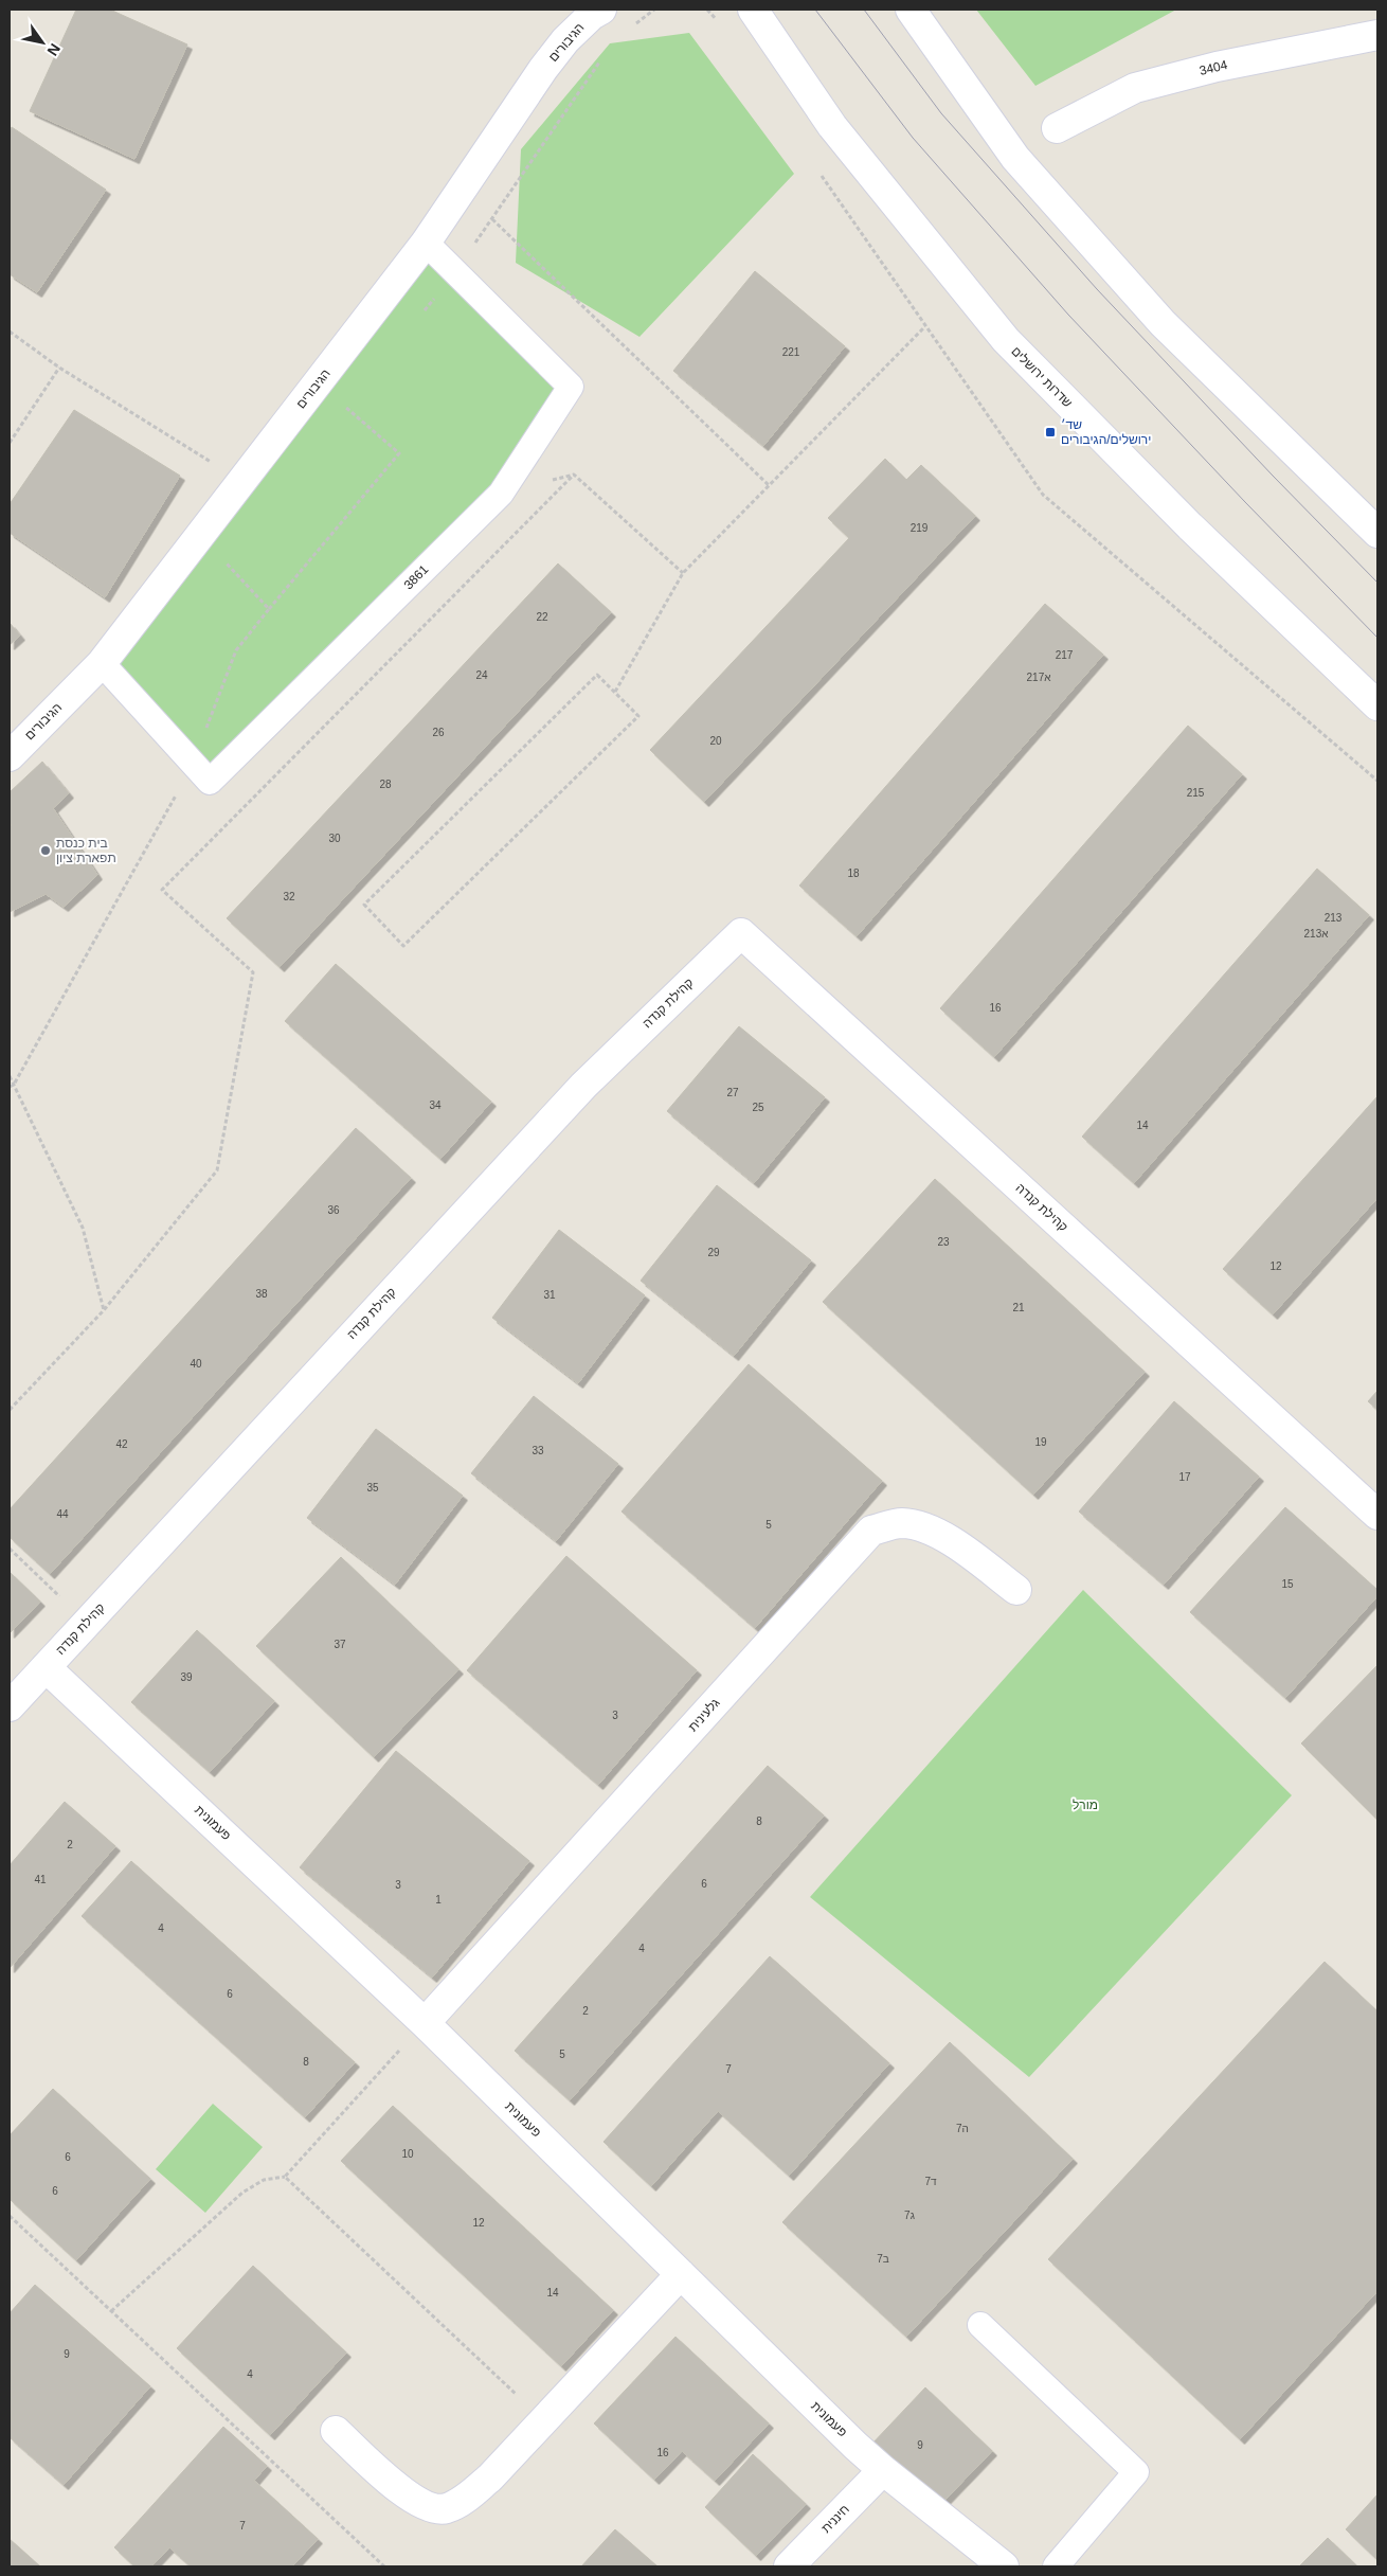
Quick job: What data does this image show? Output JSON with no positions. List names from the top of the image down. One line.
{"streets":{"street":["הגיבורים","3404","שדרות ירושלים","קהילת קנדה","גלעינית","פעמונית","חיננית"],"lane":["3861"]},"crossings":[["הגיבורים","3861"],["קהילת קנדה","פעמונית"],["גלעינית","פעמונית"],["פעמונית","חיננית"]],"parks":["מורל"],"places":{"transit":["שד׳ ירושלים/הגיבורים"],"other":["בית כנסת תפארת ציון"]},"house_numbers":["221","219","22","217","24","217א","26","20","28","215","30","18","32","213","213א","16","27","34","25","14","36","23","29","12","38","31","21","40","19","42","33","17","35","44","5","15","37","39","3","8","2","41","6","3","1","4","4","6","2","5","8","7","7ה","10","6","7ד","6","7ג","12","7ב","14","9","4","9","16","7"],"north":"bottom right"}
